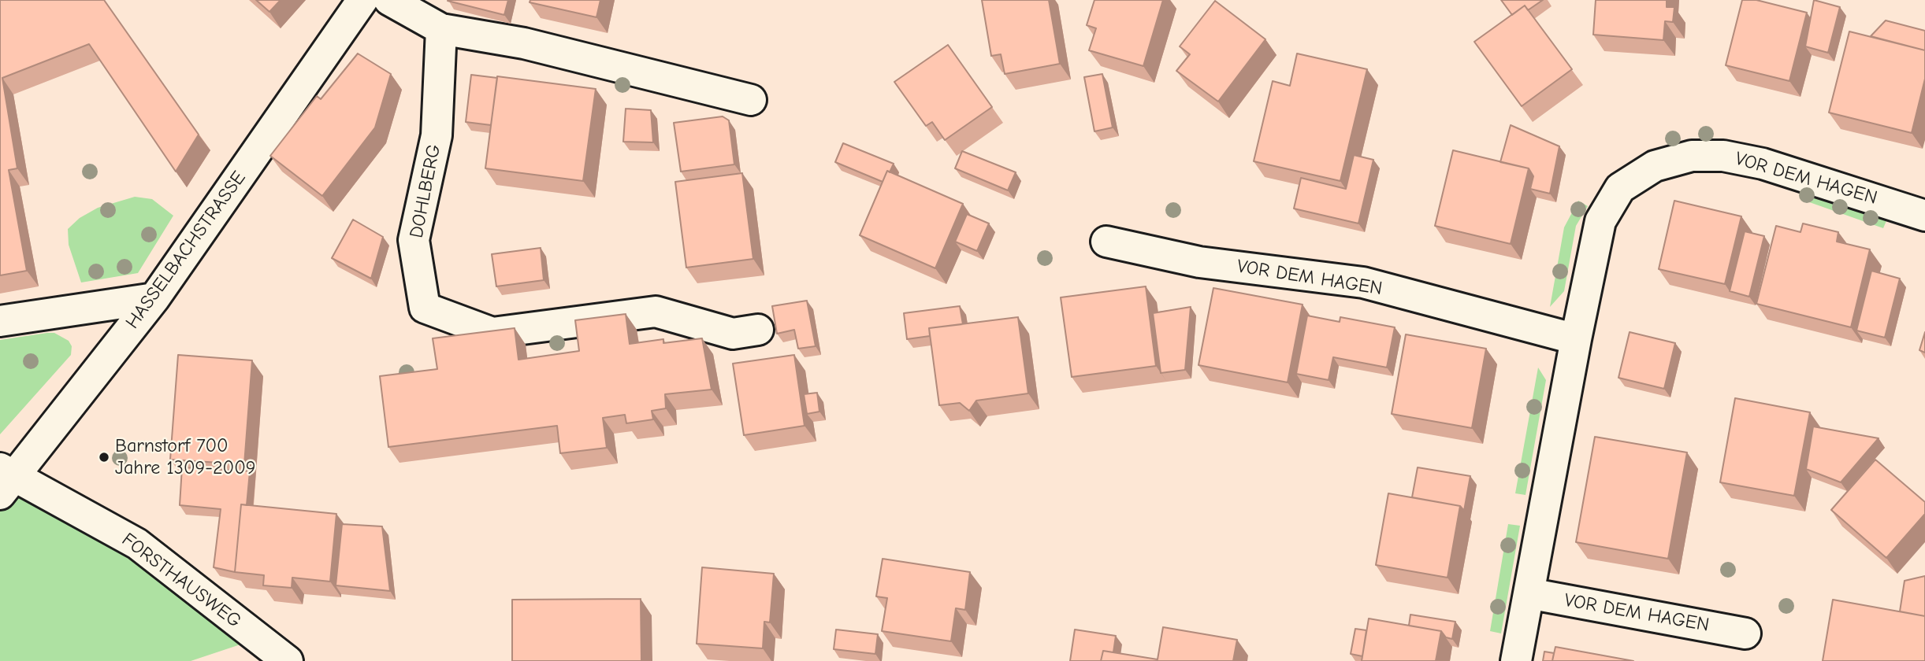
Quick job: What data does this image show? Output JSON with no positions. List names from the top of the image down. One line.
{"streets":{"street":["VOR DEM HAGEN","DOHLBERG","HASSELBACHSTRASSE","FORSTHAUSWEG"]},"crossings":[["HASSELBACHSTRASSE","FORSTHAUSWEG"]],"places":["Barnstorf 700 Jahre 1309-2009"]}
